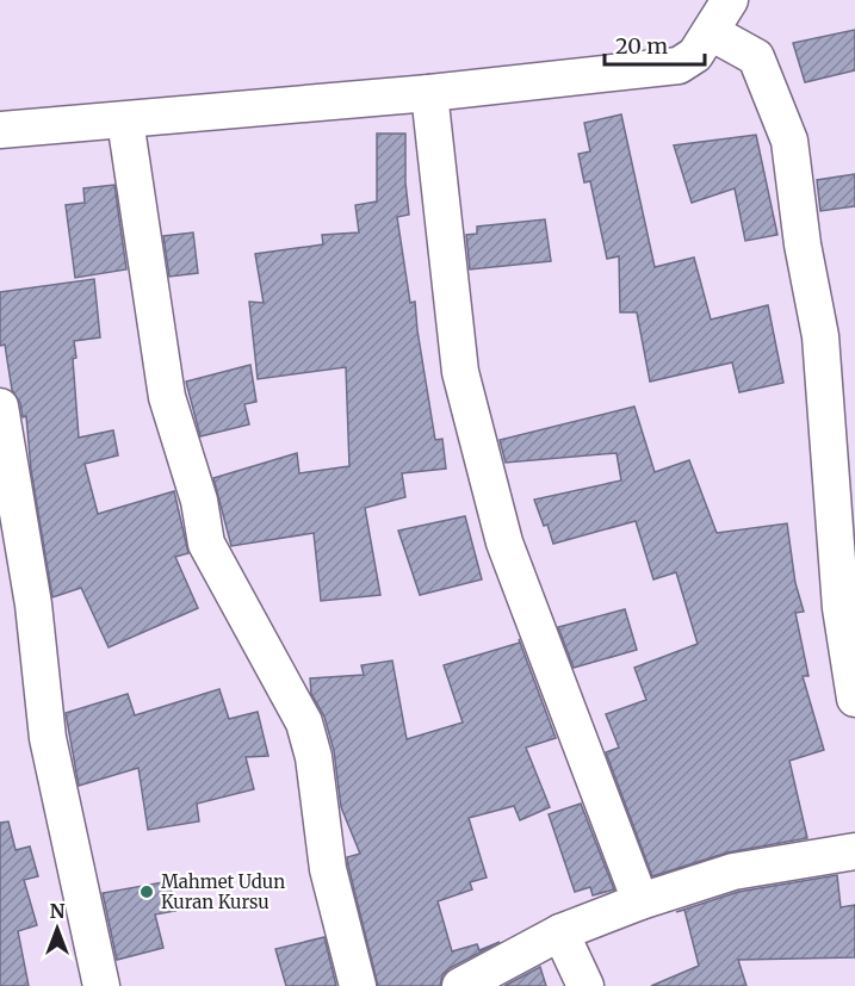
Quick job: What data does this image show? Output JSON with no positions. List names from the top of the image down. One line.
{"places":["Mahmet Udun Kuran Kursu"],"scale_bar":"20 m","north":"top"}
